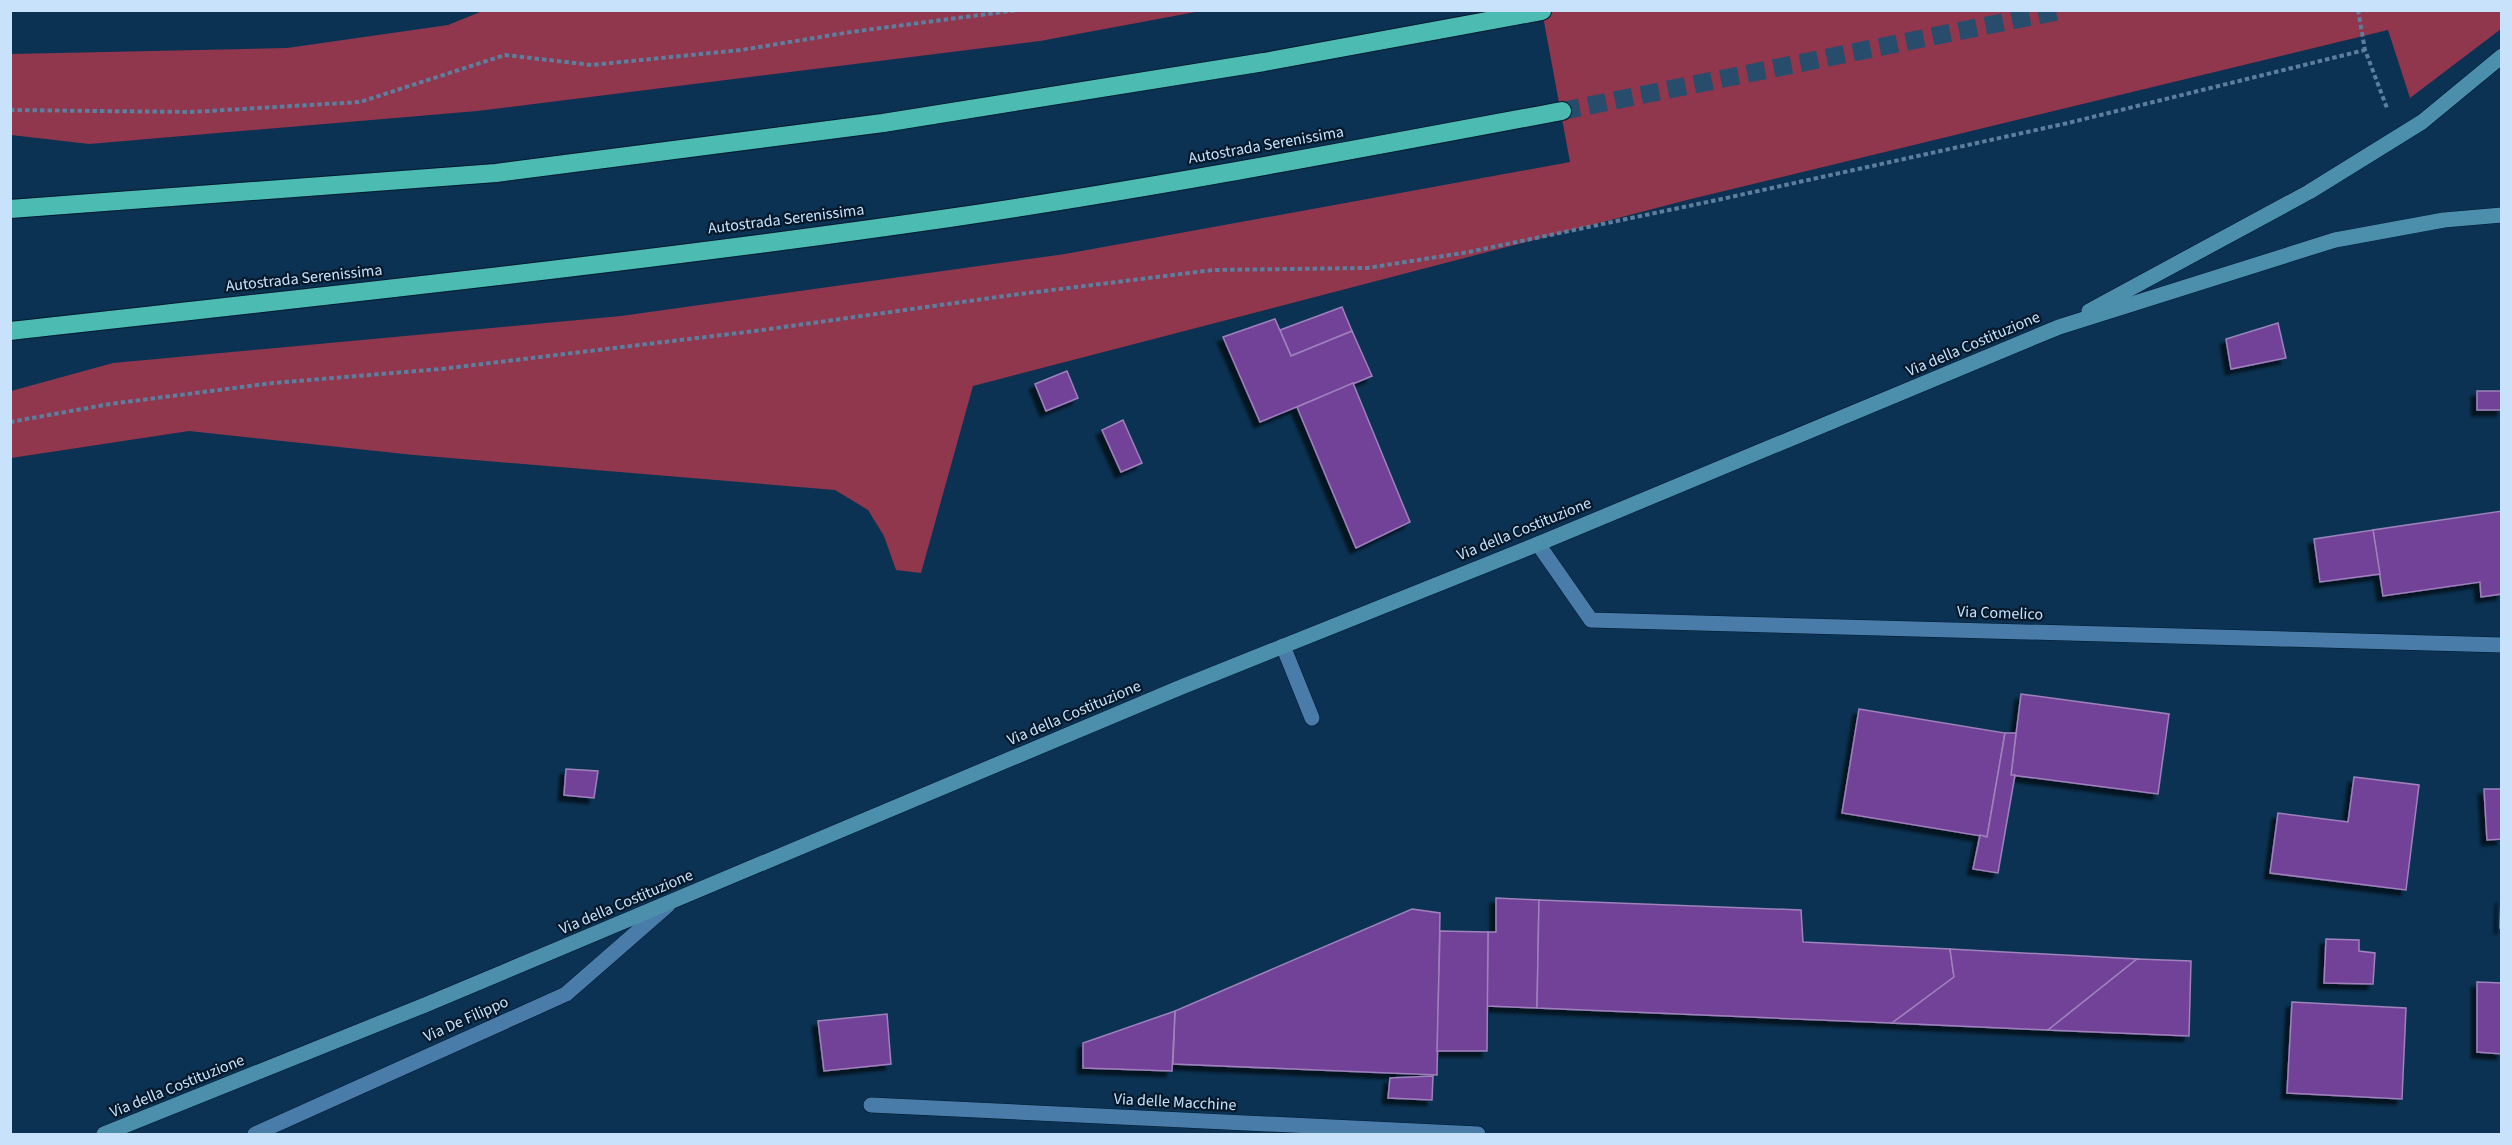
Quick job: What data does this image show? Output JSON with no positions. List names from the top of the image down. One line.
{"streets":{"highway":["Autostrada Serenissima"],"main road":["Via della Costituzione"],"street":["Via Comelico","Via De Filippo","Via delle Macchine"]},"crossings":[["Via della Costituzione","Via Comelico"],["Via della Costituzione","Via De Filippo"]]}
